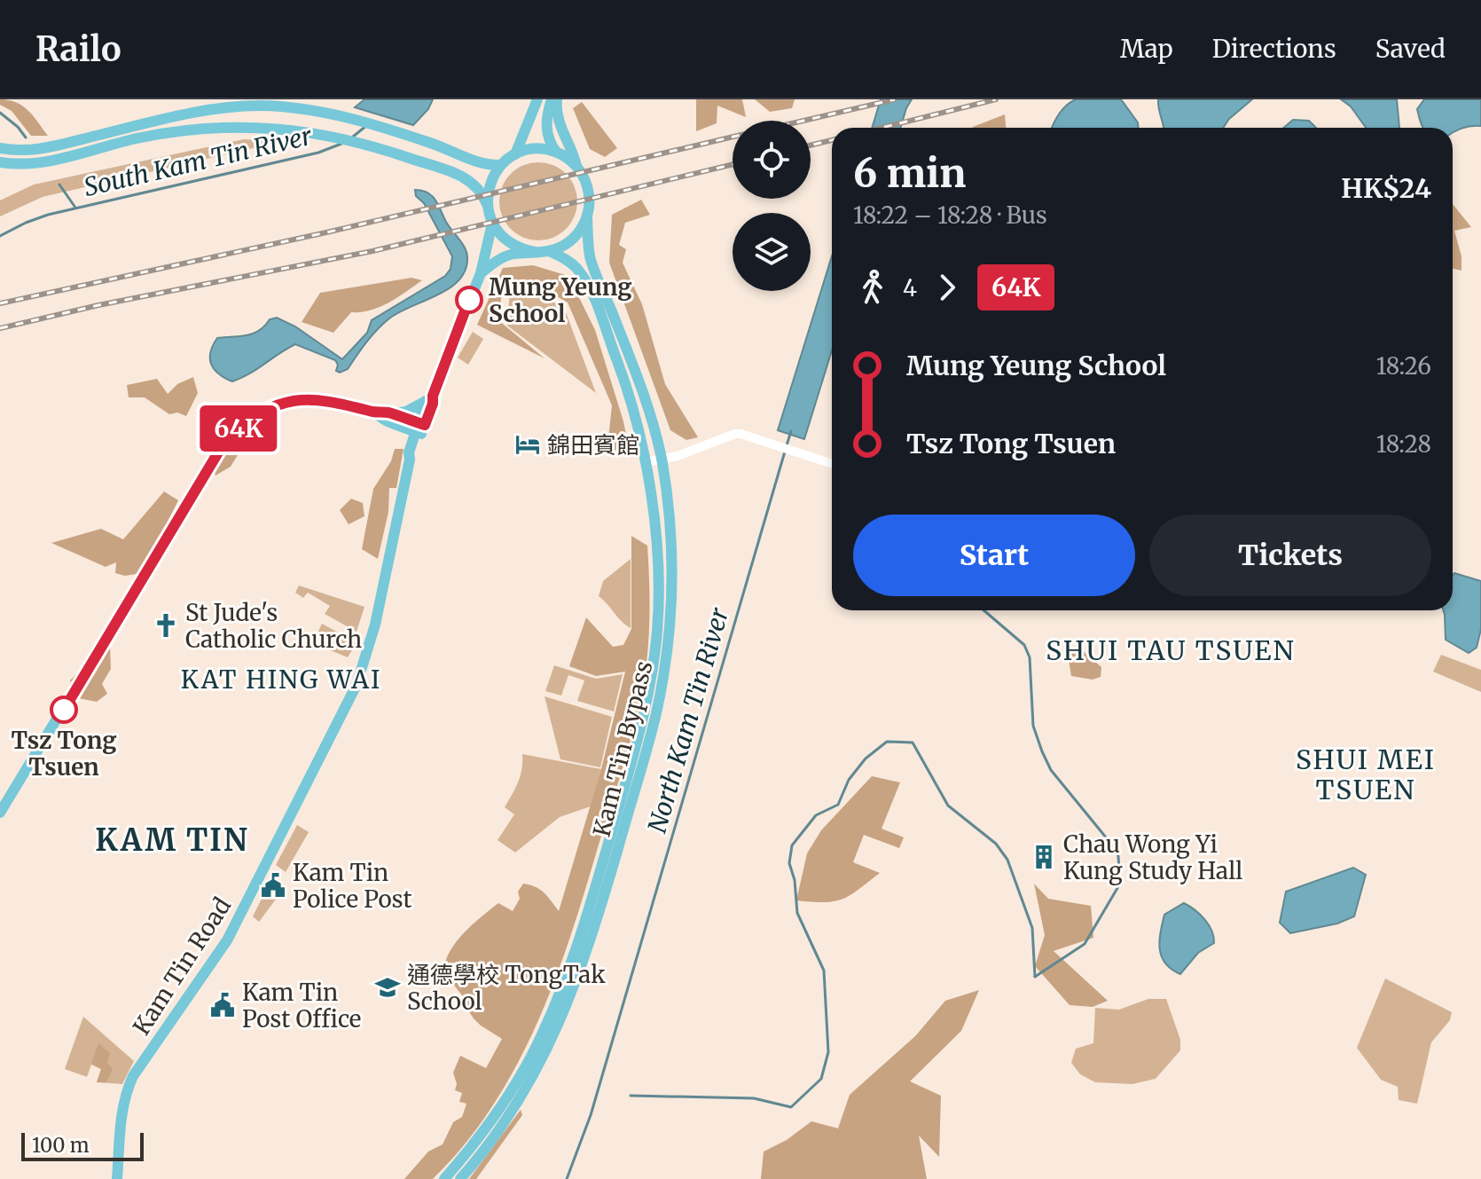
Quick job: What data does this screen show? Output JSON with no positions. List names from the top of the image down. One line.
{"streets":{"main road":["Kam Tin Bypass","Kam Tin Road"]},"crossings":[["Kam Tin Bypass","Kam Tin Road"]],"districts":["SHUI TAU TSUEN","KAT HING WAI","SHUI MEI TSUEN","KAM TIN"],"water":["South Kam Tin River","North Kam Tin River"],"places":{"other":["Mung Yeung School","Tsz Tong Tsuen"],"hotel":["錦田賓館"],"church":["St Jude's Catholic Church"],"building":["Chau Wong Yi Kung Study Hall"],"public building":["Kam Tin Police Post","Kam Tin Post Office"],"school or university":["通德學校 TongTak School"]},"lines":["bus line 64K"],"scale_bar":"100 m","page":{"header":"Railo","nav":["Map","Directions","Saved"],"on_map":"64K","heading":["6 min","18:22 – 18:28 · Bus","HK$24"],"legs":["4","64K"],"list":[{"name":"Mung Yeung School","value":"18:26"},{"name":"Tsz Tong Tsuen","value":"18:28"}],"buttons":["Start","Tickets"],"scale":"100 m"}}
